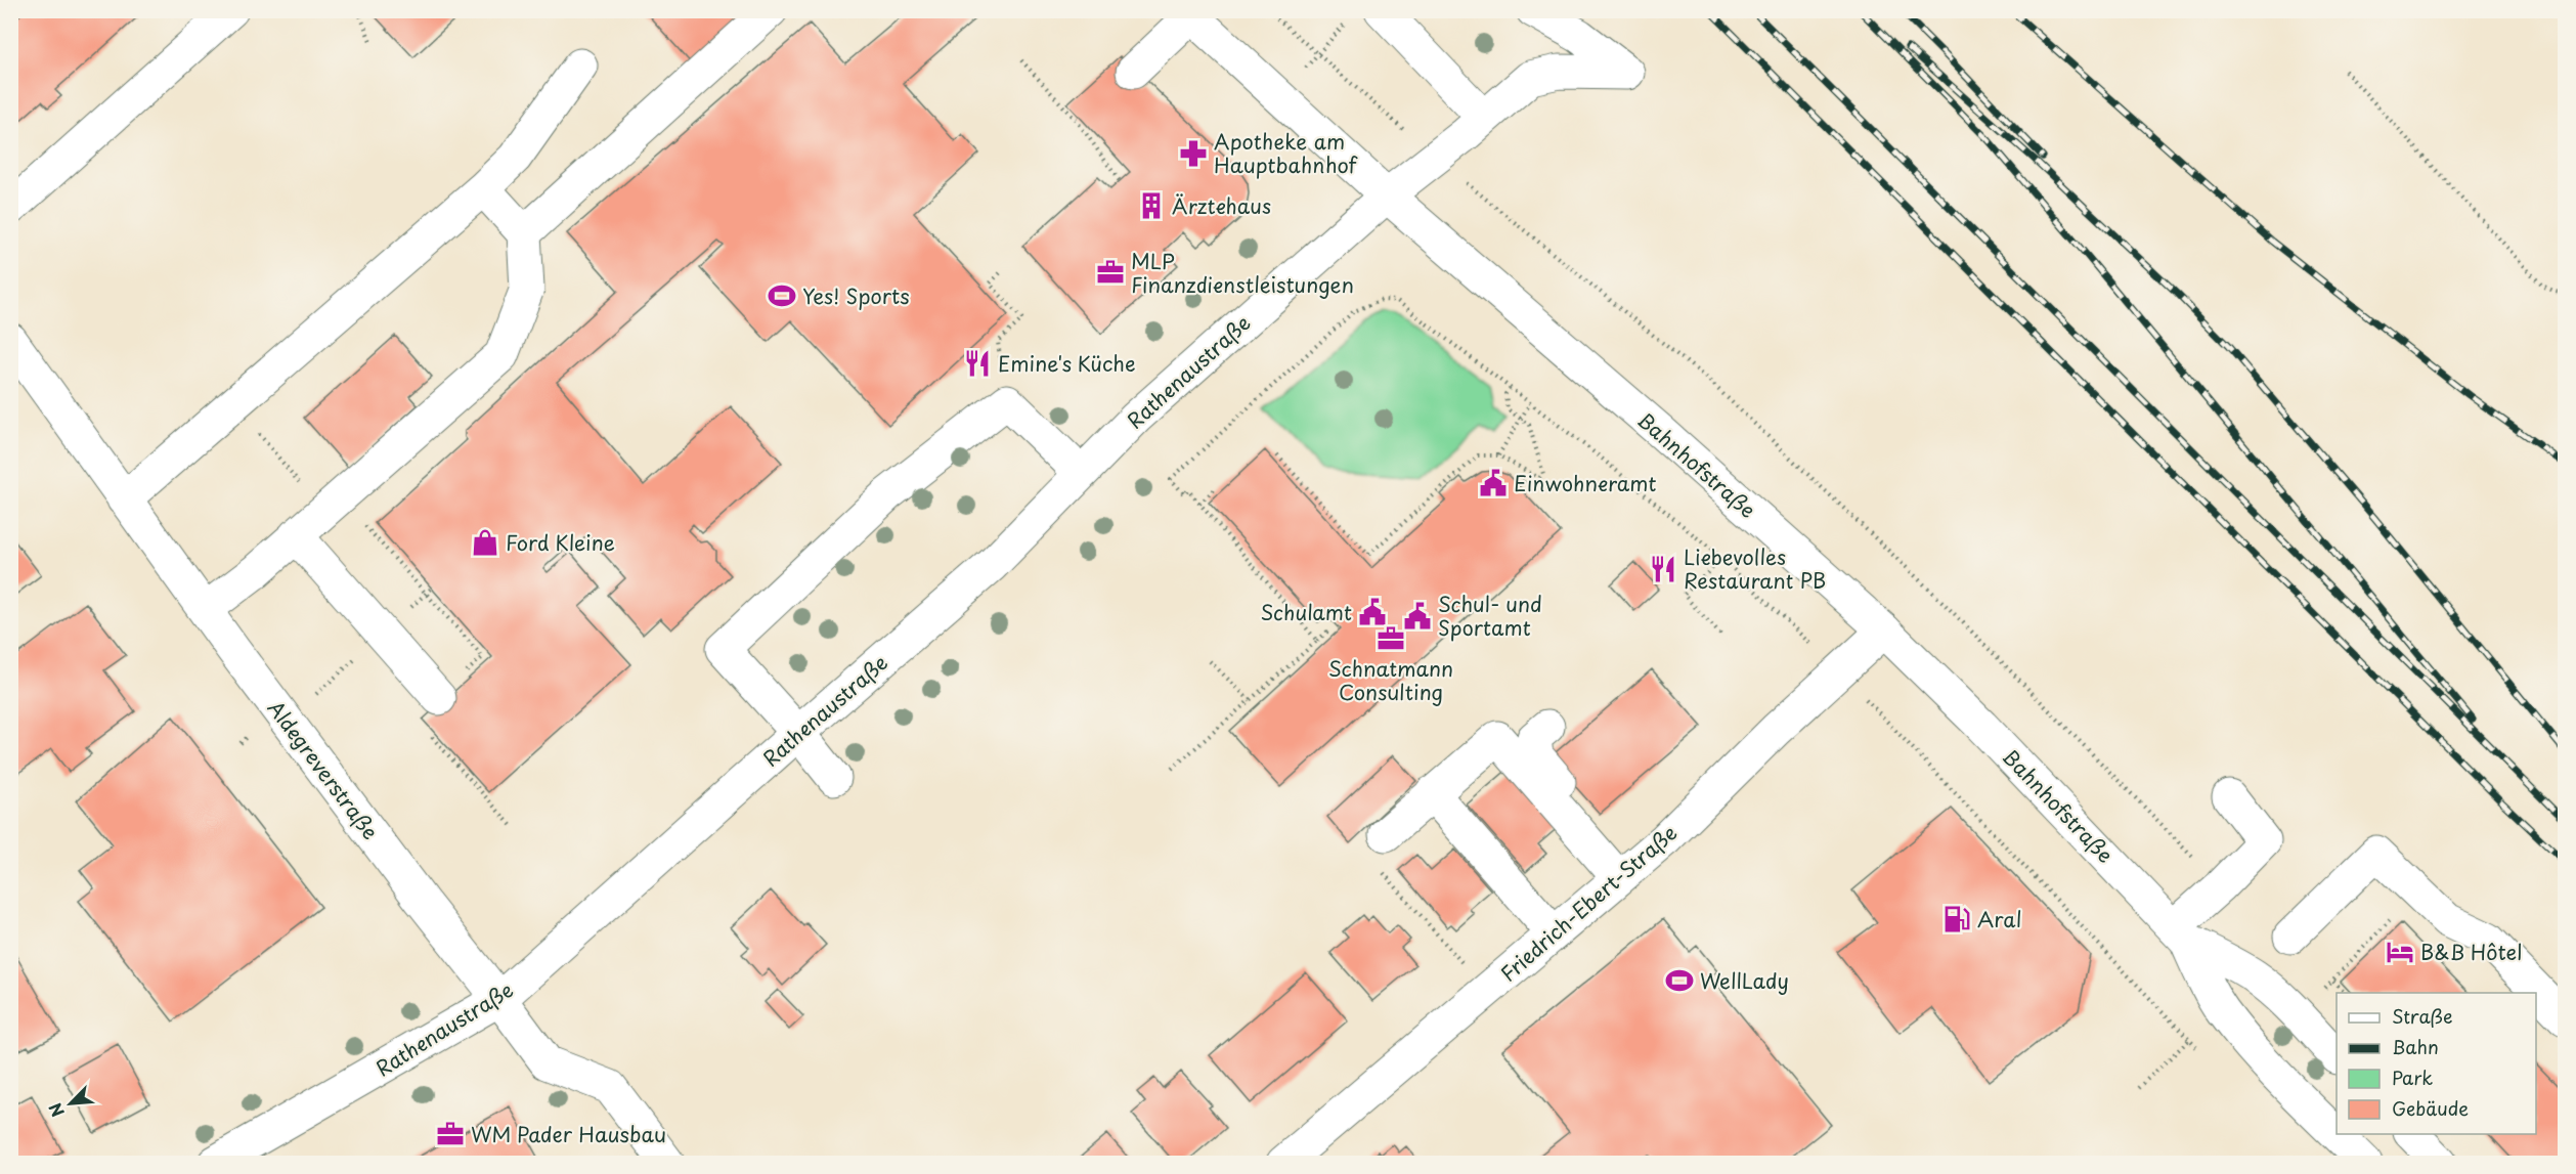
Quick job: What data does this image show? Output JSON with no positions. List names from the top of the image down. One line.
{"streets":{"street":["Rathenaustraße","Bahnhofstraße","Aldegreverstraße","Friedrich-Ebert-Straße"]},"crossings":[["Rathenaustraße","Bahnhofstraße"],["Rathenaustraße","Aldegreverstraße"],["Bahnhofstraße","Friedrich-Ebert-Straße"]],"places":{"pharmacy":["Apotheke am Hauptbahnhof"],"building":["Ärztehaus"],"office":["MLP Finanzdienstleistungen","Schnatmann Consulting","WM Pader Hausbau"],"sports":["Yes! Sports","WellLady"],"restaurant":["Emine's Küche","Liebevolles Restaurant PB"],"public building":["Einwohneramt","Schulamt","Schul- und Sportamt"],"shop":["Ford Kleine"],"fuel station":["Aral"],"hotel":["B&B Hôtel"]},"legend":["Straße","Bahn","Park","Gebäude"],"north":"bottom left"}
